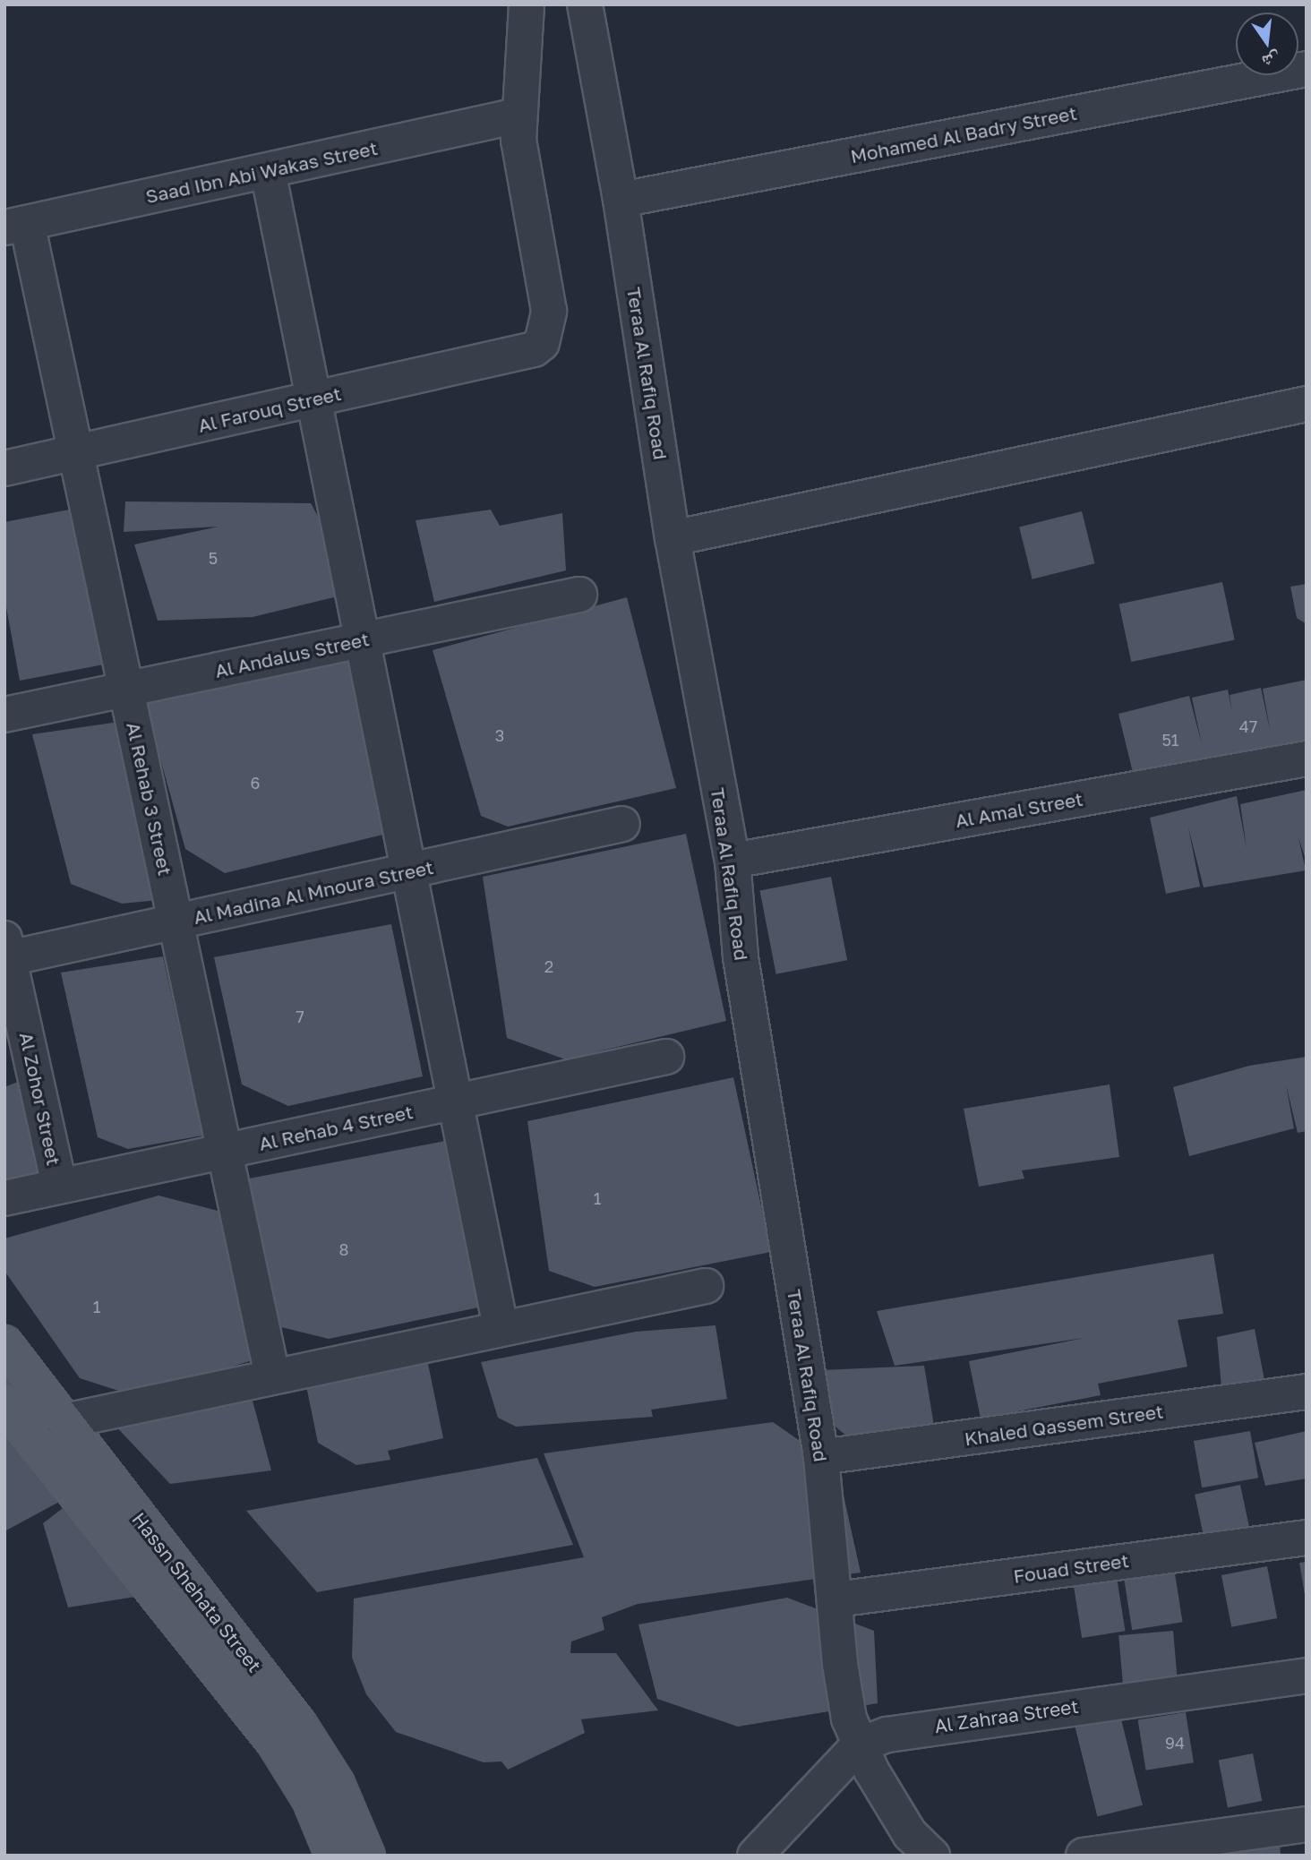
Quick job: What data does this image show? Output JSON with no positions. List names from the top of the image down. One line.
{"streets":{"main road":["Hassn Shehata Street"],"street":["Mohamed Al Badry Street","Saad Ibn Abi Wakas Street","Teraa Al Rafiq Road","Al Farouq Street","Al Andalus Street","Al Rehab 3 Street","Al Amal Street","Al Madina Al Mnoura Street","Al Zohor Street","Al Rehab 4 Street","Khaled Qassem Street","Fouad Street","Al Zahraa Street"]},"crossings":[["Mohamed Al Badry Street","Teraa Al Rafiq Road"],["Saad Ibn Abi Wakas Street","Al Farouq Street"],["Saad Ibn Abi Wakas Street","Al Rehab 3 Street"],["Teraa Al Rafiq Road","Al Amal Street"],["Teraa Al Rafiq Road","Khaled Qassem Street"],["Teraa Al Rafiq Road","Fouad Street"],["Teraa Al Rafiq Road","Al Zahraa Street"],["Al Farouq Street","Al Rehab 3 Street"],["Al Andalus Street","Al Rehab 3 Street"],["Al Rehab 3 Street","Al Madina Al Mnoura Street"],["Al Rehab 3 Street","Al Rehab 4 Street"],["Al Madina Al Mnoura Street","Al Zohor Street"],["Al Zohor Street","Al Rehab 4 Street"]],"house_numbers":["5","47","3","51","6","2","7","1","8","1","94"],"north":"bottom"}
